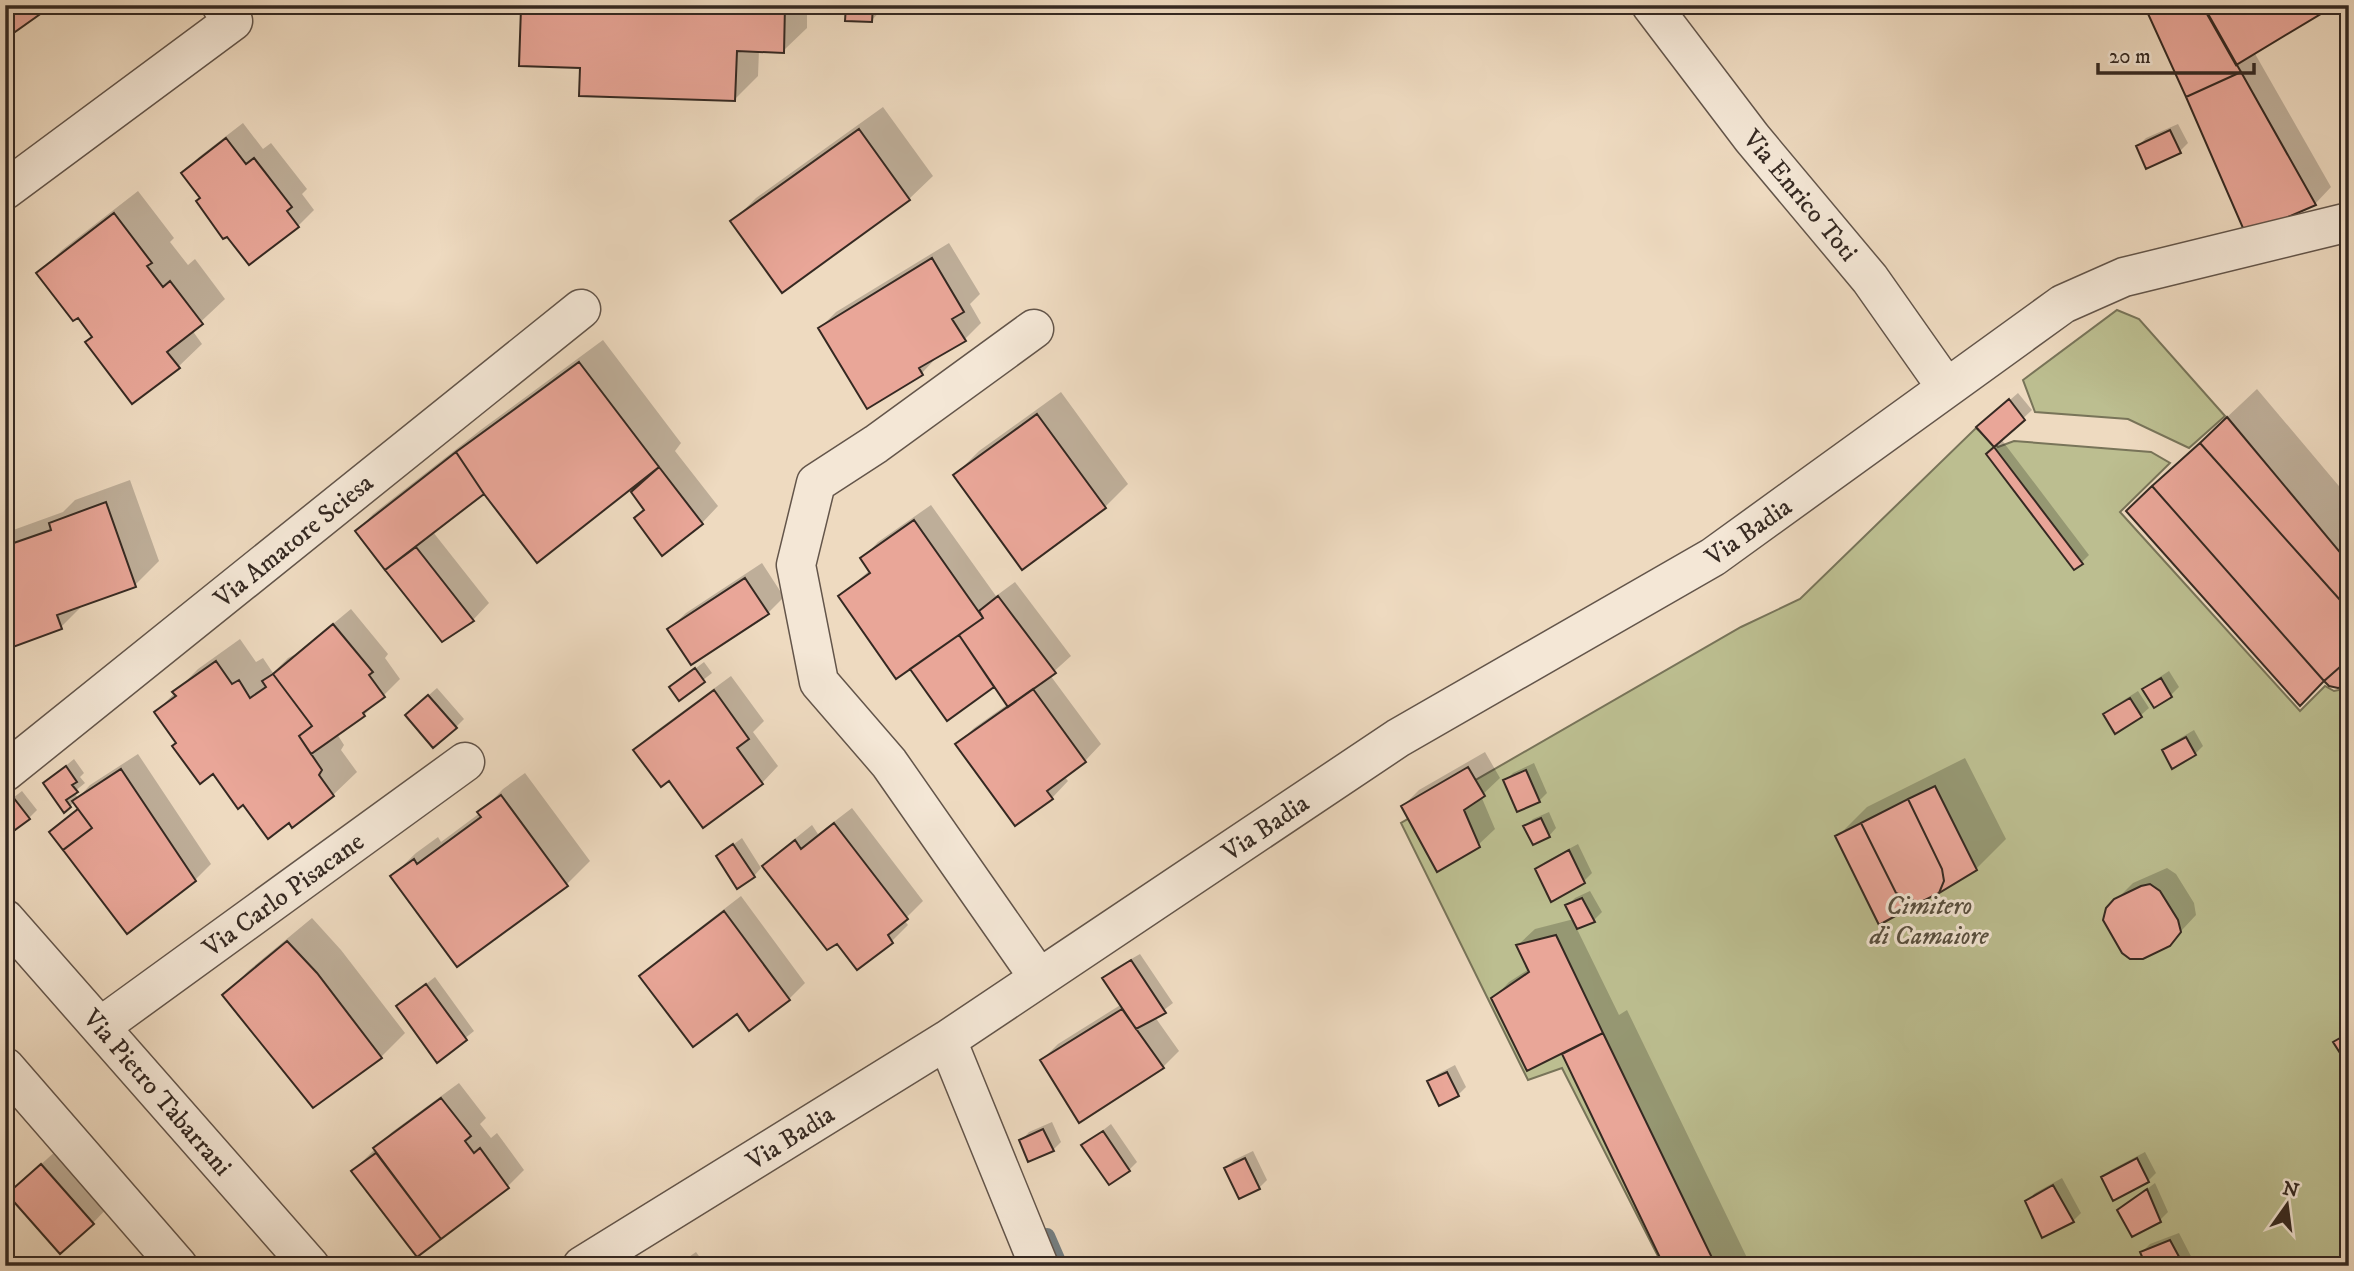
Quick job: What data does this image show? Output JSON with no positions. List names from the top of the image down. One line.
{"streets":{"street":["Via Enrico Toti","Via Badia","Via Amatore Sciesa","Via Carlo Pisacane","Via Pietro Tabarrani"]},"crossings":[["Via Enrico Toti","Via Badia"],["Via Carlo Pisacane","Via Pietro Tabarrani"]],"parks":["Cimitero di Camaiore"],"scale_bar":"20 m","north":"top"}
